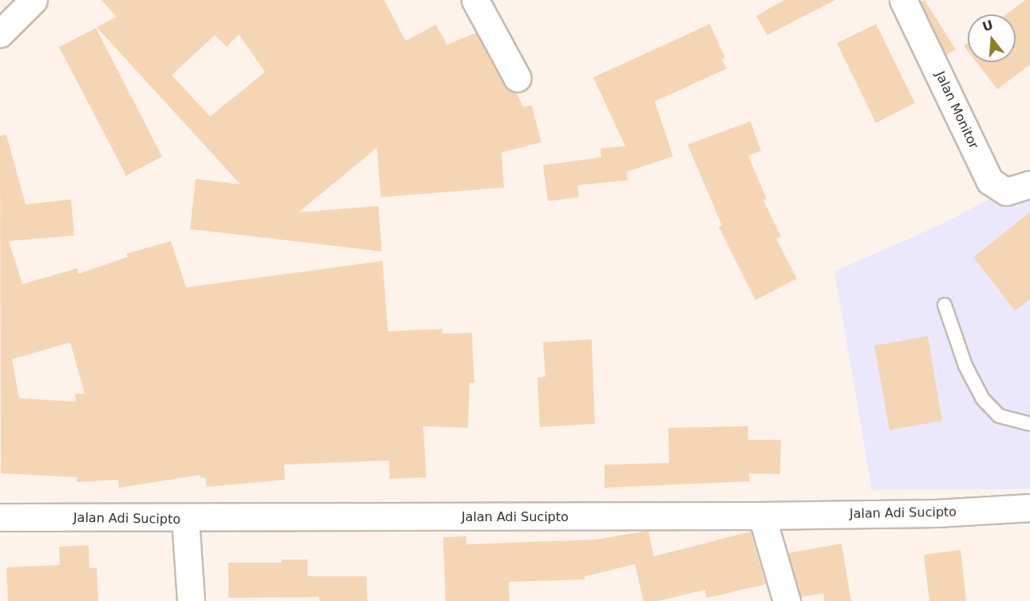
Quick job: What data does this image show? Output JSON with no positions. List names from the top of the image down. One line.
{"streets":{"main road":["Jalan Monitor","Jalan Adi Sucipto"]},"north":"top"}
